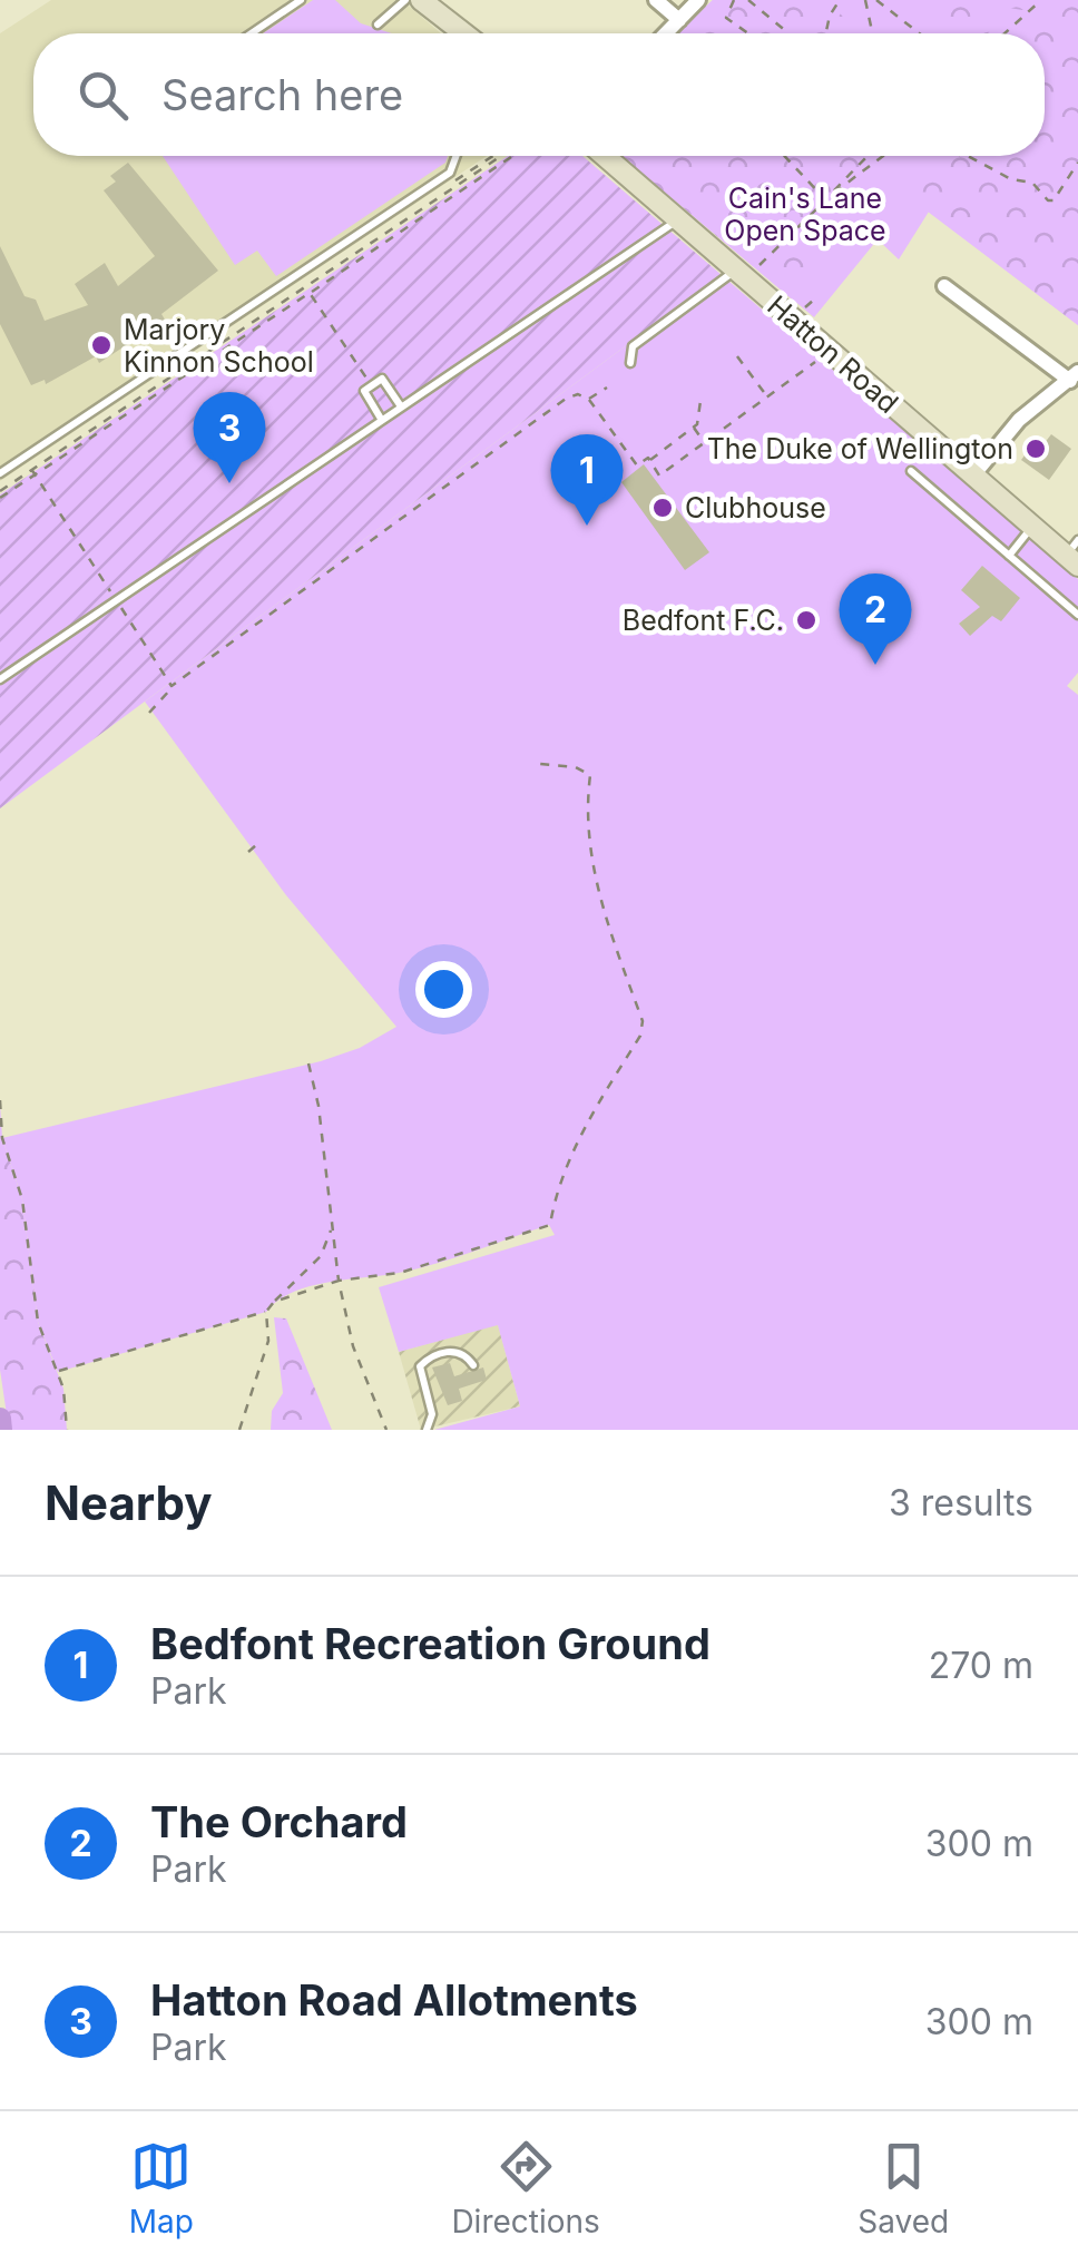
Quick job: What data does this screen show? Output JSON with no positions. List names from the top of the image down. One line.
{"streets":{"street":["Hatton Road"]},"parks":["Cain's Lane Open Space"],"places":["Marjory Kinnon School","The Duke of Wellington","Clubhouse","Bedfont F.C."],"page":{"search":"Search here","pins":["3","1","2"],"heading":["Nearby","3 results"],"list":[{"mark":"1","name":"Bedfont Recreation Ground","note":"Park","value":"270 m"},{"mark":"2","name":"The Orchard","note":"Park","value":"300 m"},{"mark":"3","name":"Hatton Road Allotments","note":"Park","value":"300 m"}],"nav":["Map","Directions","Saved"]}}
